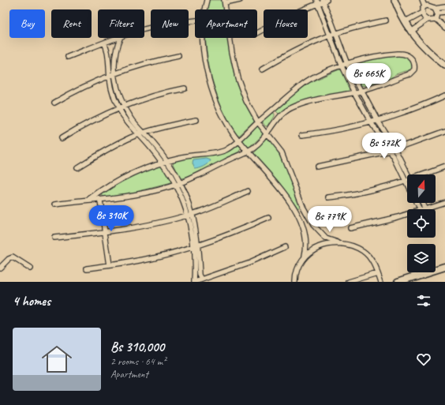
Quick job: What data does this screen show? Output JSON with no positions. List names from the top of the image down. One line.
{"north":"top","page":{"chip":["Buy","Rent","Filters","New","Apartment","House"],"price":["Bs 665K","Bs 572K","Bs 310K","Bs 779K"],"heading":"4 homes","list":[{"name":"Bs 310,000","note":"2 rooms · 64 m² · Apartment"}]}}
